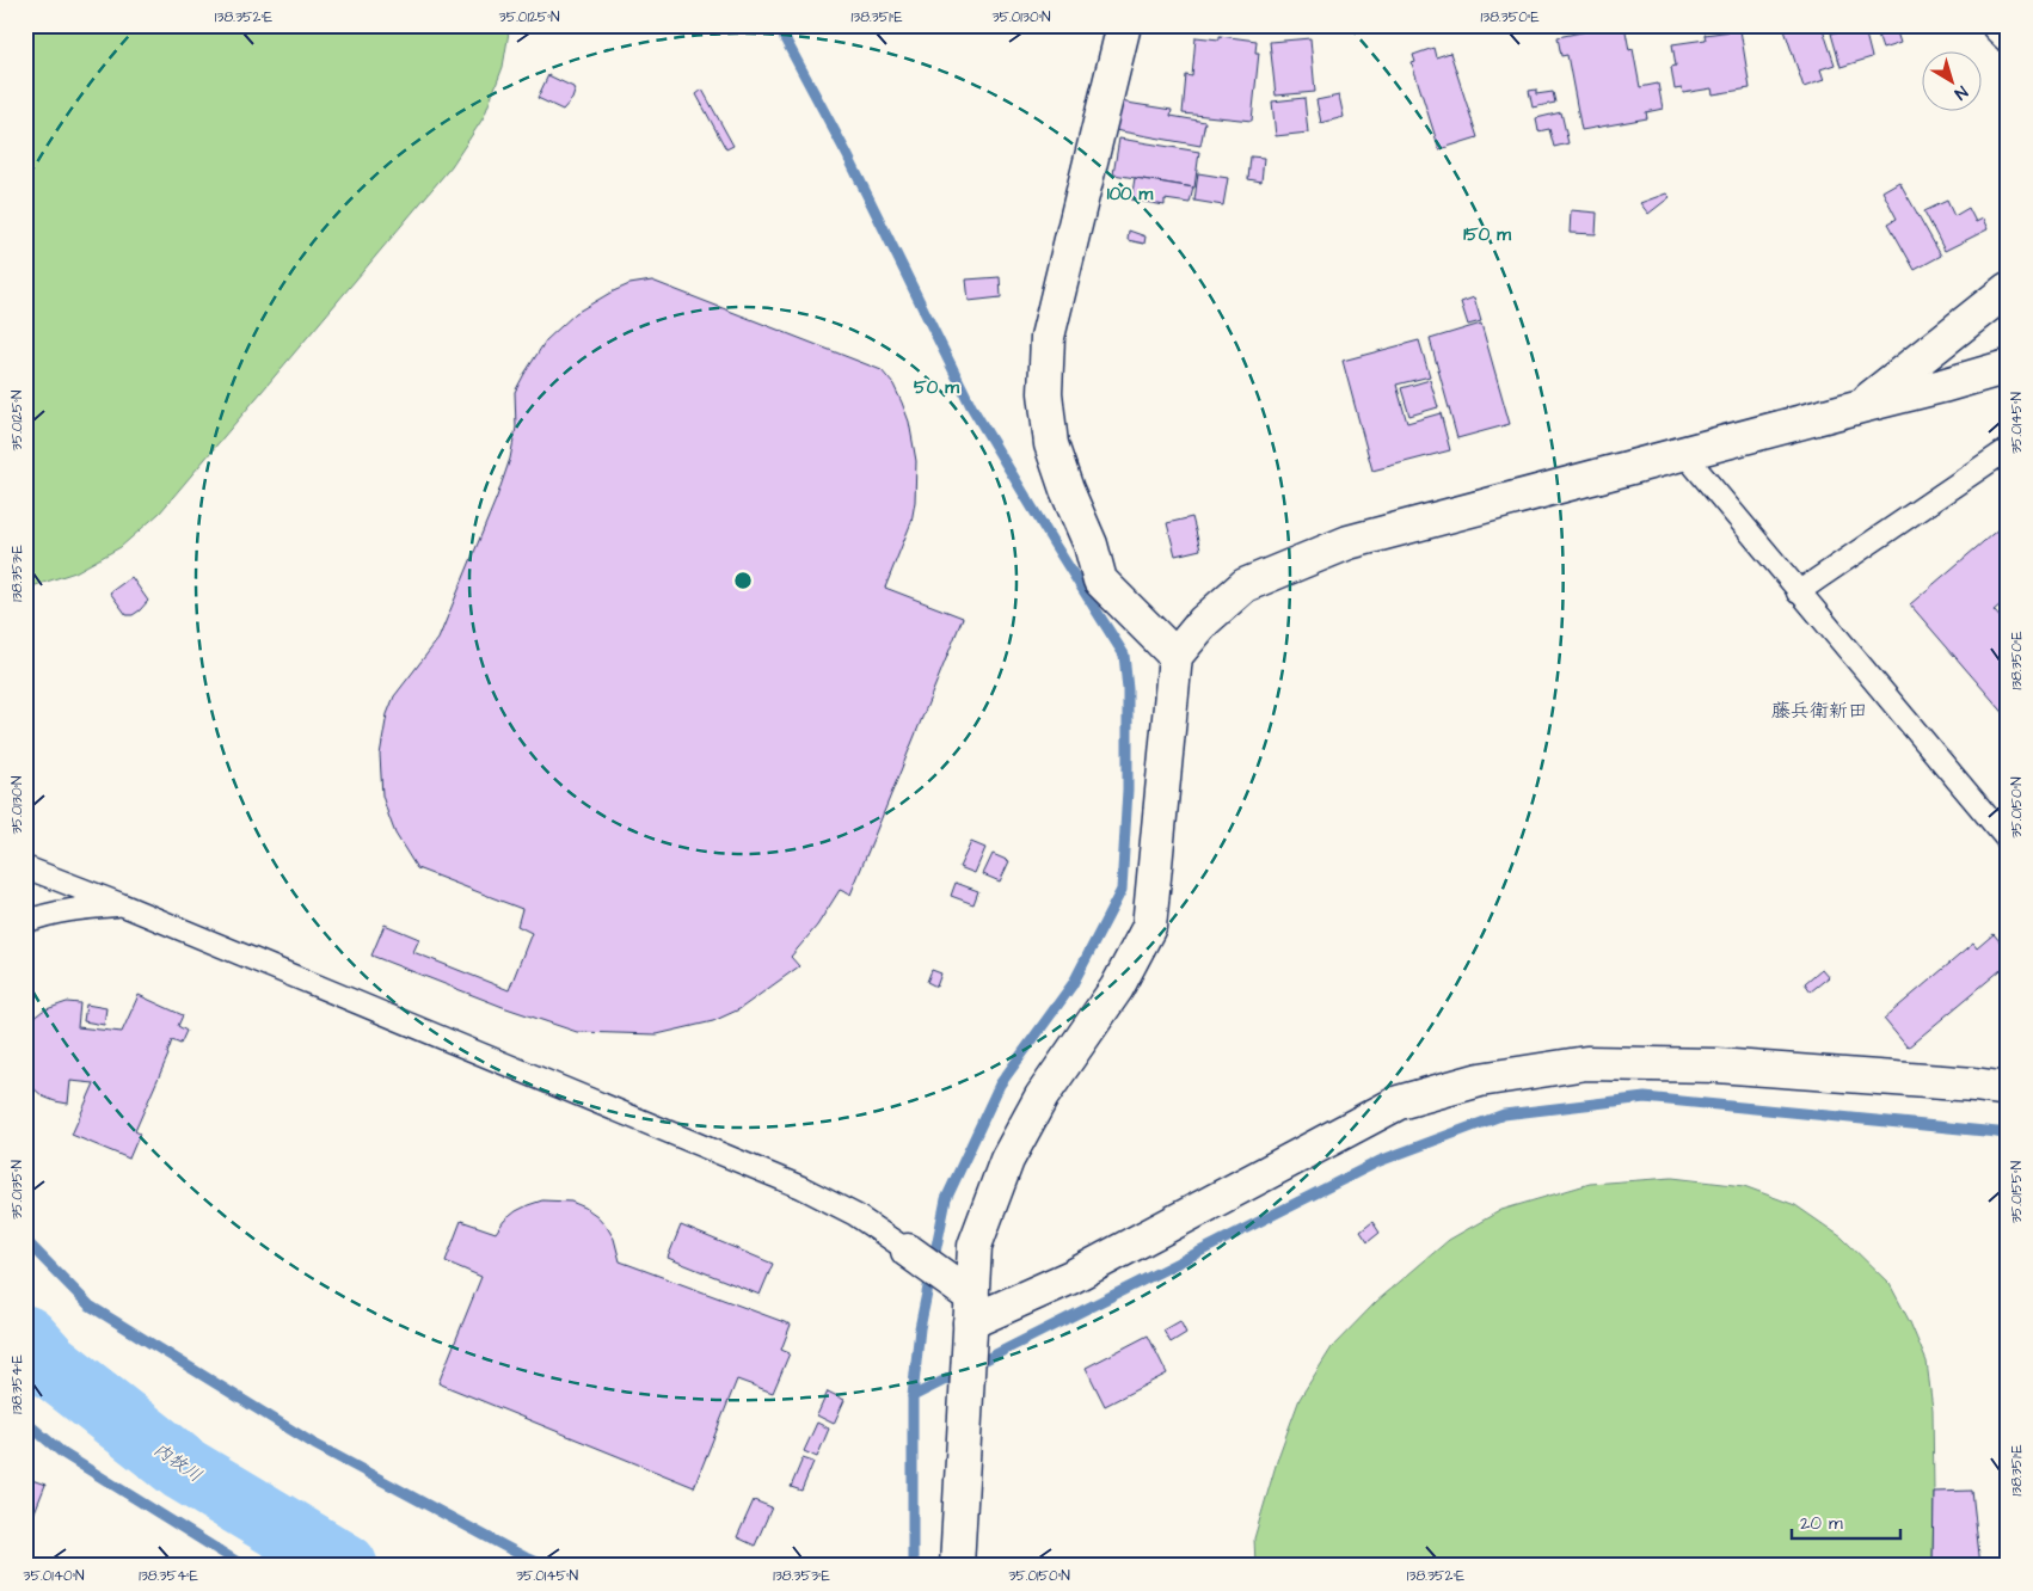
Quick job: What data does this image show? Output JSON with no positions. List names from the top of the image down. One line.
{"districts":["藤兵衛新田"],"water":["内牧川"],"scale_bar":"20 m","north":"bottom right","coordinates":["138.352°E","35.0125°N","138.351°E","35.0130°N","138.350°E","35.0145°N","138.353°E","35.0150°N","35.0135°N","35.0155°N","138.354°E","35.0140°N"],"rings":["100 m","150 m","50 m"]}
